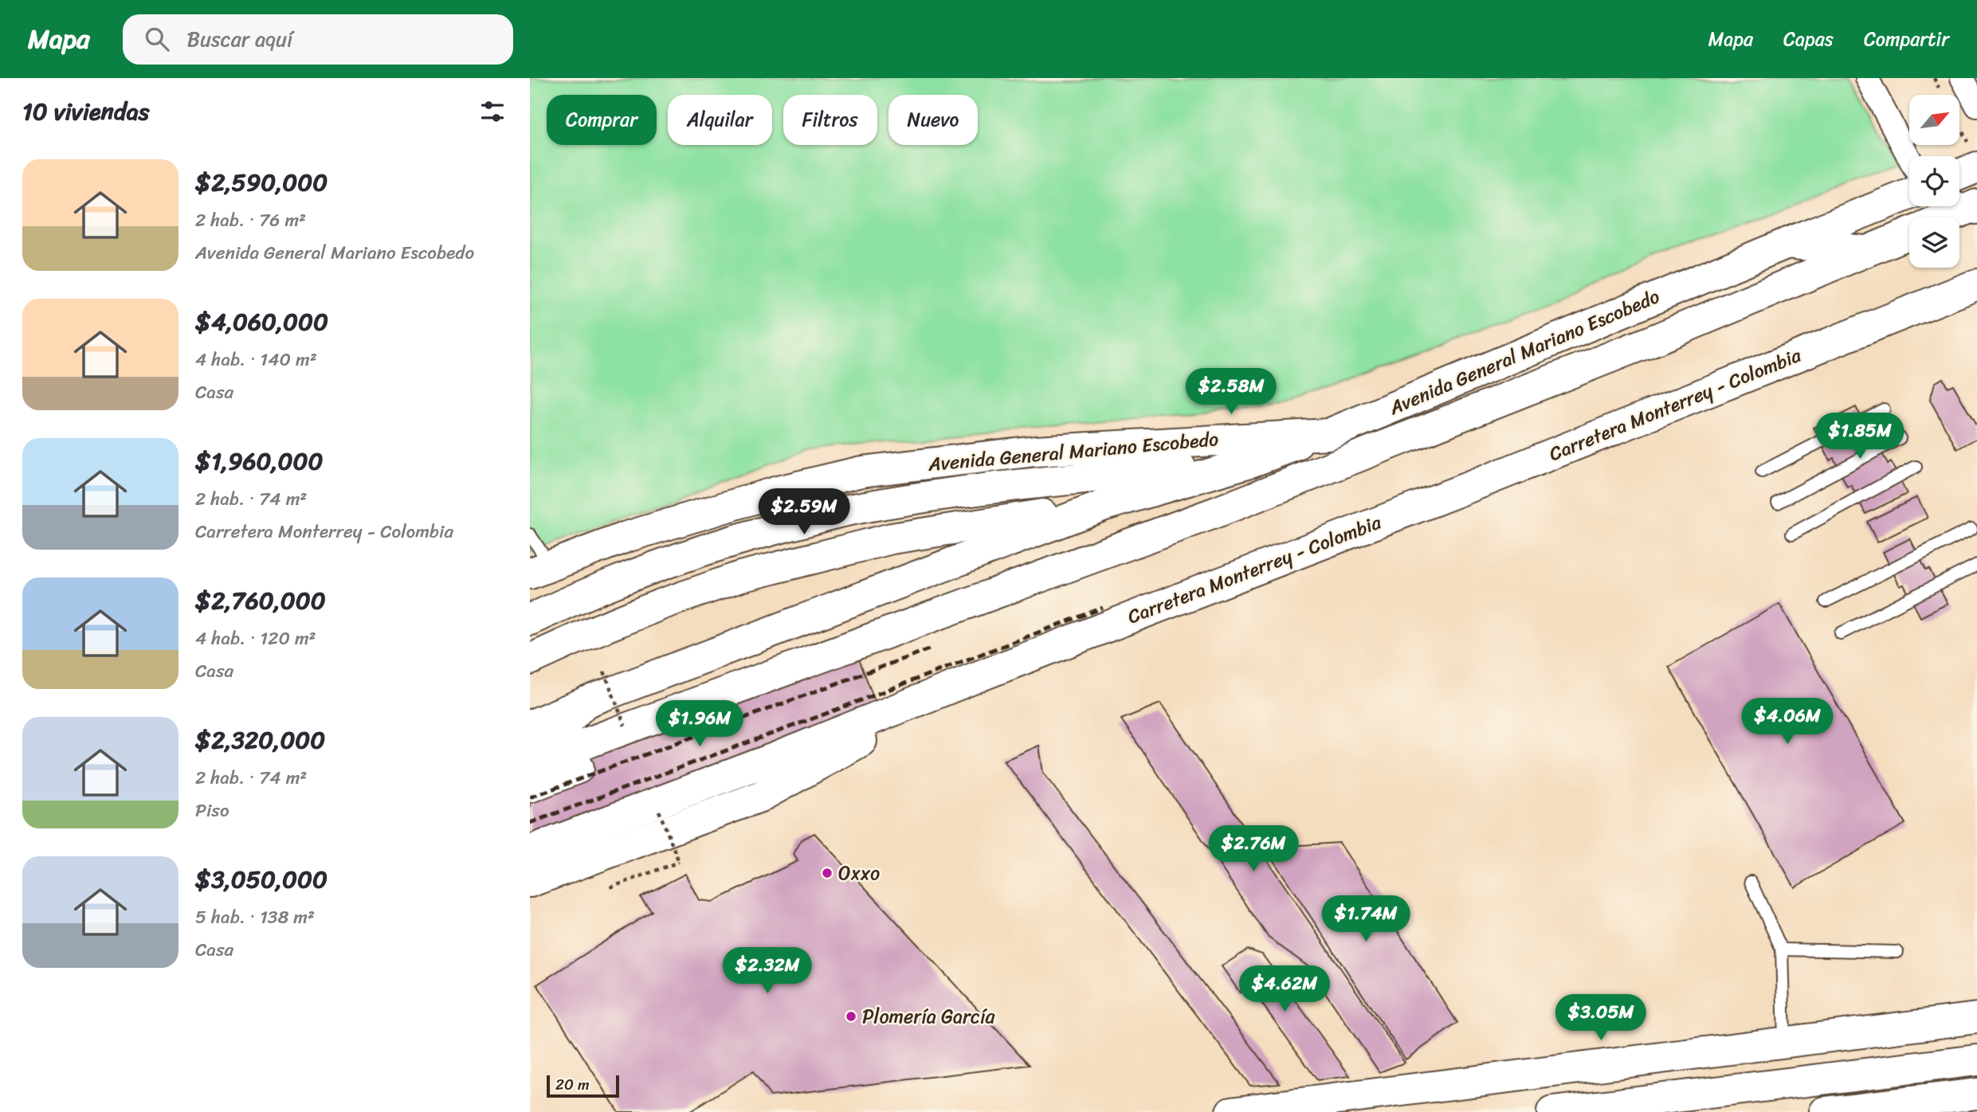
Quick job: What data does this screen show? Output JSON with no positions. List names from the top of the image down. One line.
{"streets":{"main road":["Avenida General Mariano Escobedo","Carretera Monterrey - Colombia"]},"places":["Oxxo","Plomería García"],"scale_bar":"20 m","north":"top right","page":{"header":"Mapa","search":"Buscar aquí","nav":["Mapa","Capas","Compartir"],"heading":"10 viviendas","chip":["Comprar","Alquilar","Filtros","Nuevo"],"list":[{"name":"$2,590,000","note":"2 hab. · 76 m² · Avenida General Mariano Escobedo"},{"name":"$4,060,000","note":"4 hab. · 140 m² · Casa"},{"name":"$1,960,000","note":"2 hab. · 74 m² · Carretera Monterrey - Colombia"},{"name":"$2,760,000","note":"4 hab. · 120 m² · Casa"},{"name":"$2,320,000","note":"2 hab. · 74 m² · Piso"},{"name":"$3,050,000","note":"5 hab. · 138 m² · Casa"}],"price":["$2.58M","$1.85M","$2.59M","$4.06M","$1.96M","$2.76M","$1.74M","$2.32M","$4.62M","$3.05M"],"scale":"20 m"}}
